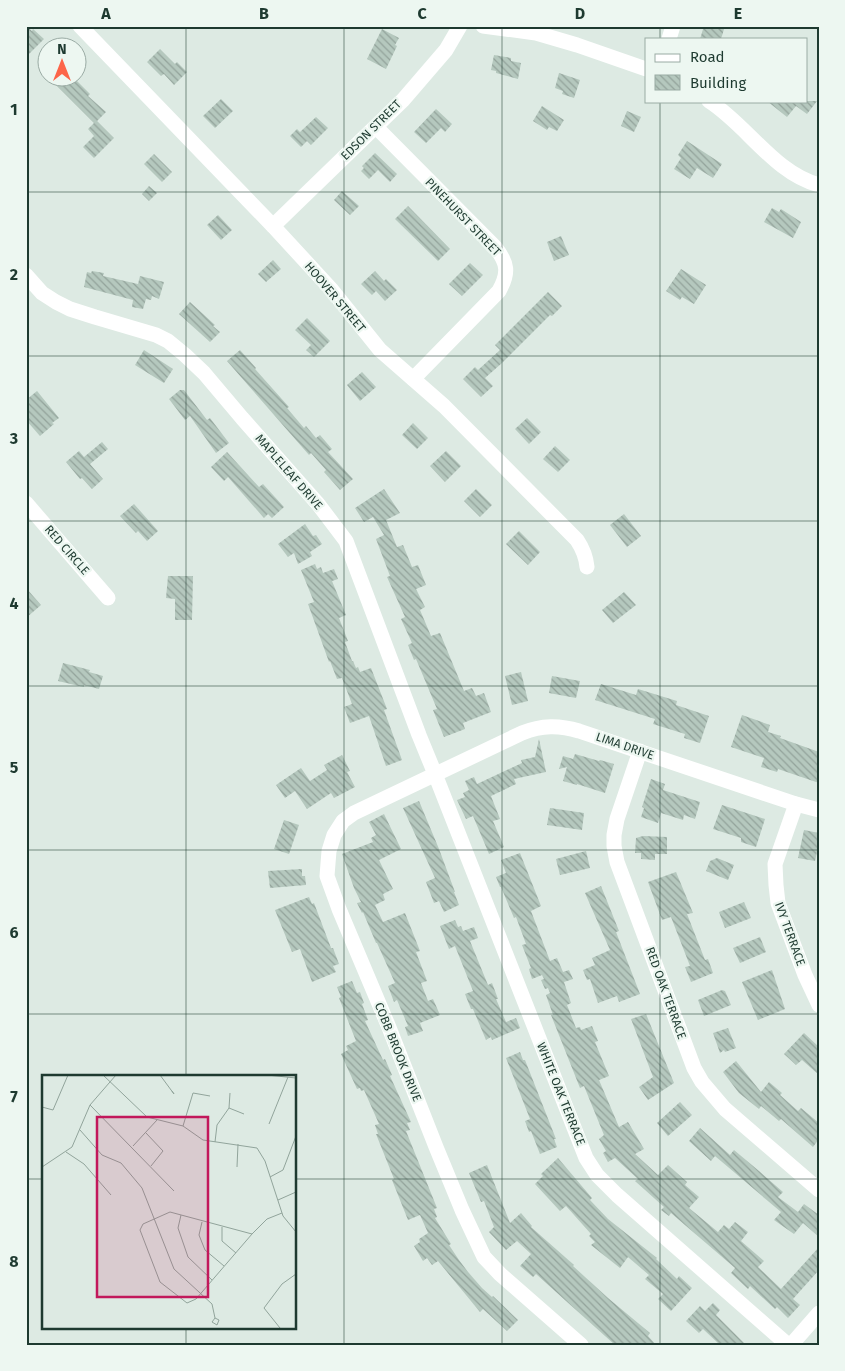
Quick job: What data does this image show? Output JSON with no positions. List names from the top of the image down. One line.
{"streets":{"street":["EDSON STREET","PINEHURST STREET","HOOVER STREET","MAPLELEAF DRIVE","RED CIRCLE","LIMA DRIVE","IVY TERRACE","RED OAK TERRACE","COBB BROOK DRIVE","WHITE OAK TERRACE"]},"crossings":[["EDSON STREET","PINEHURST STREET"],["EDSON STREET","HOOVER STREET"],["PINEHURST STREET","HOOVER STREET"],["MAPLELEAF DRIVE","LIMA DRIVE"],["MAPLELEAF DRIVE","COBB BROOK DRIVE"],["MAPLELEAF DRIVE","WHITE OAK TERRACE"],["LIMA DRIVE","IVY TERRACE"],["LIMA DRIVE","RED OAK TERRACE"],["LIMA DRIVE","COBB BROOK DRIVE"],["LIMA DRIVE","WHITE OAK TERRACE"],["COBB BROOK DRIVE","WHITE OAK TERRACE"]],"legend":["Road","Building"],"north":"top","grid":{"columns":["A","B","C","D","E"],"rows":["1","2","3","4","5","6","7","8"]}}
